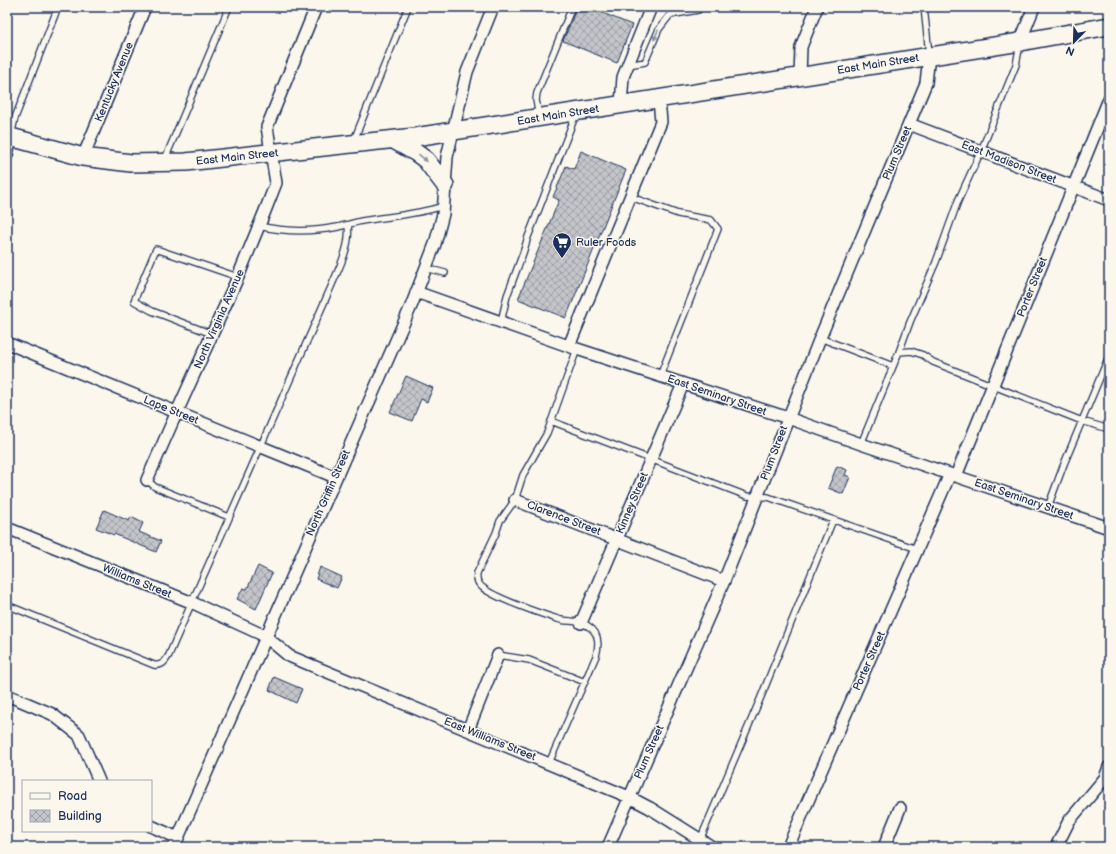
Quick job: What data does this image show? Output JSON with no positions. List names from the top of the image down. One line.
{"streets":{"main road":["East Main Street"],"street":["Kentucky Avenue","Plum Street","East Madison Street","Porter Street","North Virginia Avenue","East Seminary Street","Lape Street","North Griffin Street","Kinney Street","Clarence Street","Williams Street","East Williams Street"]},"crossings":[["East Main Street","Kentucky Avenue"],["East Main Street","Plum Street"],["East Main Street","North Virginia Avenue"],["East Main Street","North Griffin Street"],["Plum Street","East Madison Street"],["Plum Street","East Seminary Street"],["Plum Street","Clarence Street"],["Plum Street","East Williams Street"],["East Madison Street","Porter Street"],["Porter Street","East Seminary Street"],["North Virginia Avenue","Lape Street"],["East Seminary Street","North Griffin Street"],["East Seminary Street","Kinney Street"],["Lape Street","North Griffin Street"],["North Griffin Street","Williams Street"],["North Griffin Street","East Williams Street"],["Kinney Street","Clarence Street"],["Williams Street","East Williams Street"]],"places":{"supermarket":["Ruler Foods"]},"legend":["Road","Building"],"north":"bottom left"}
